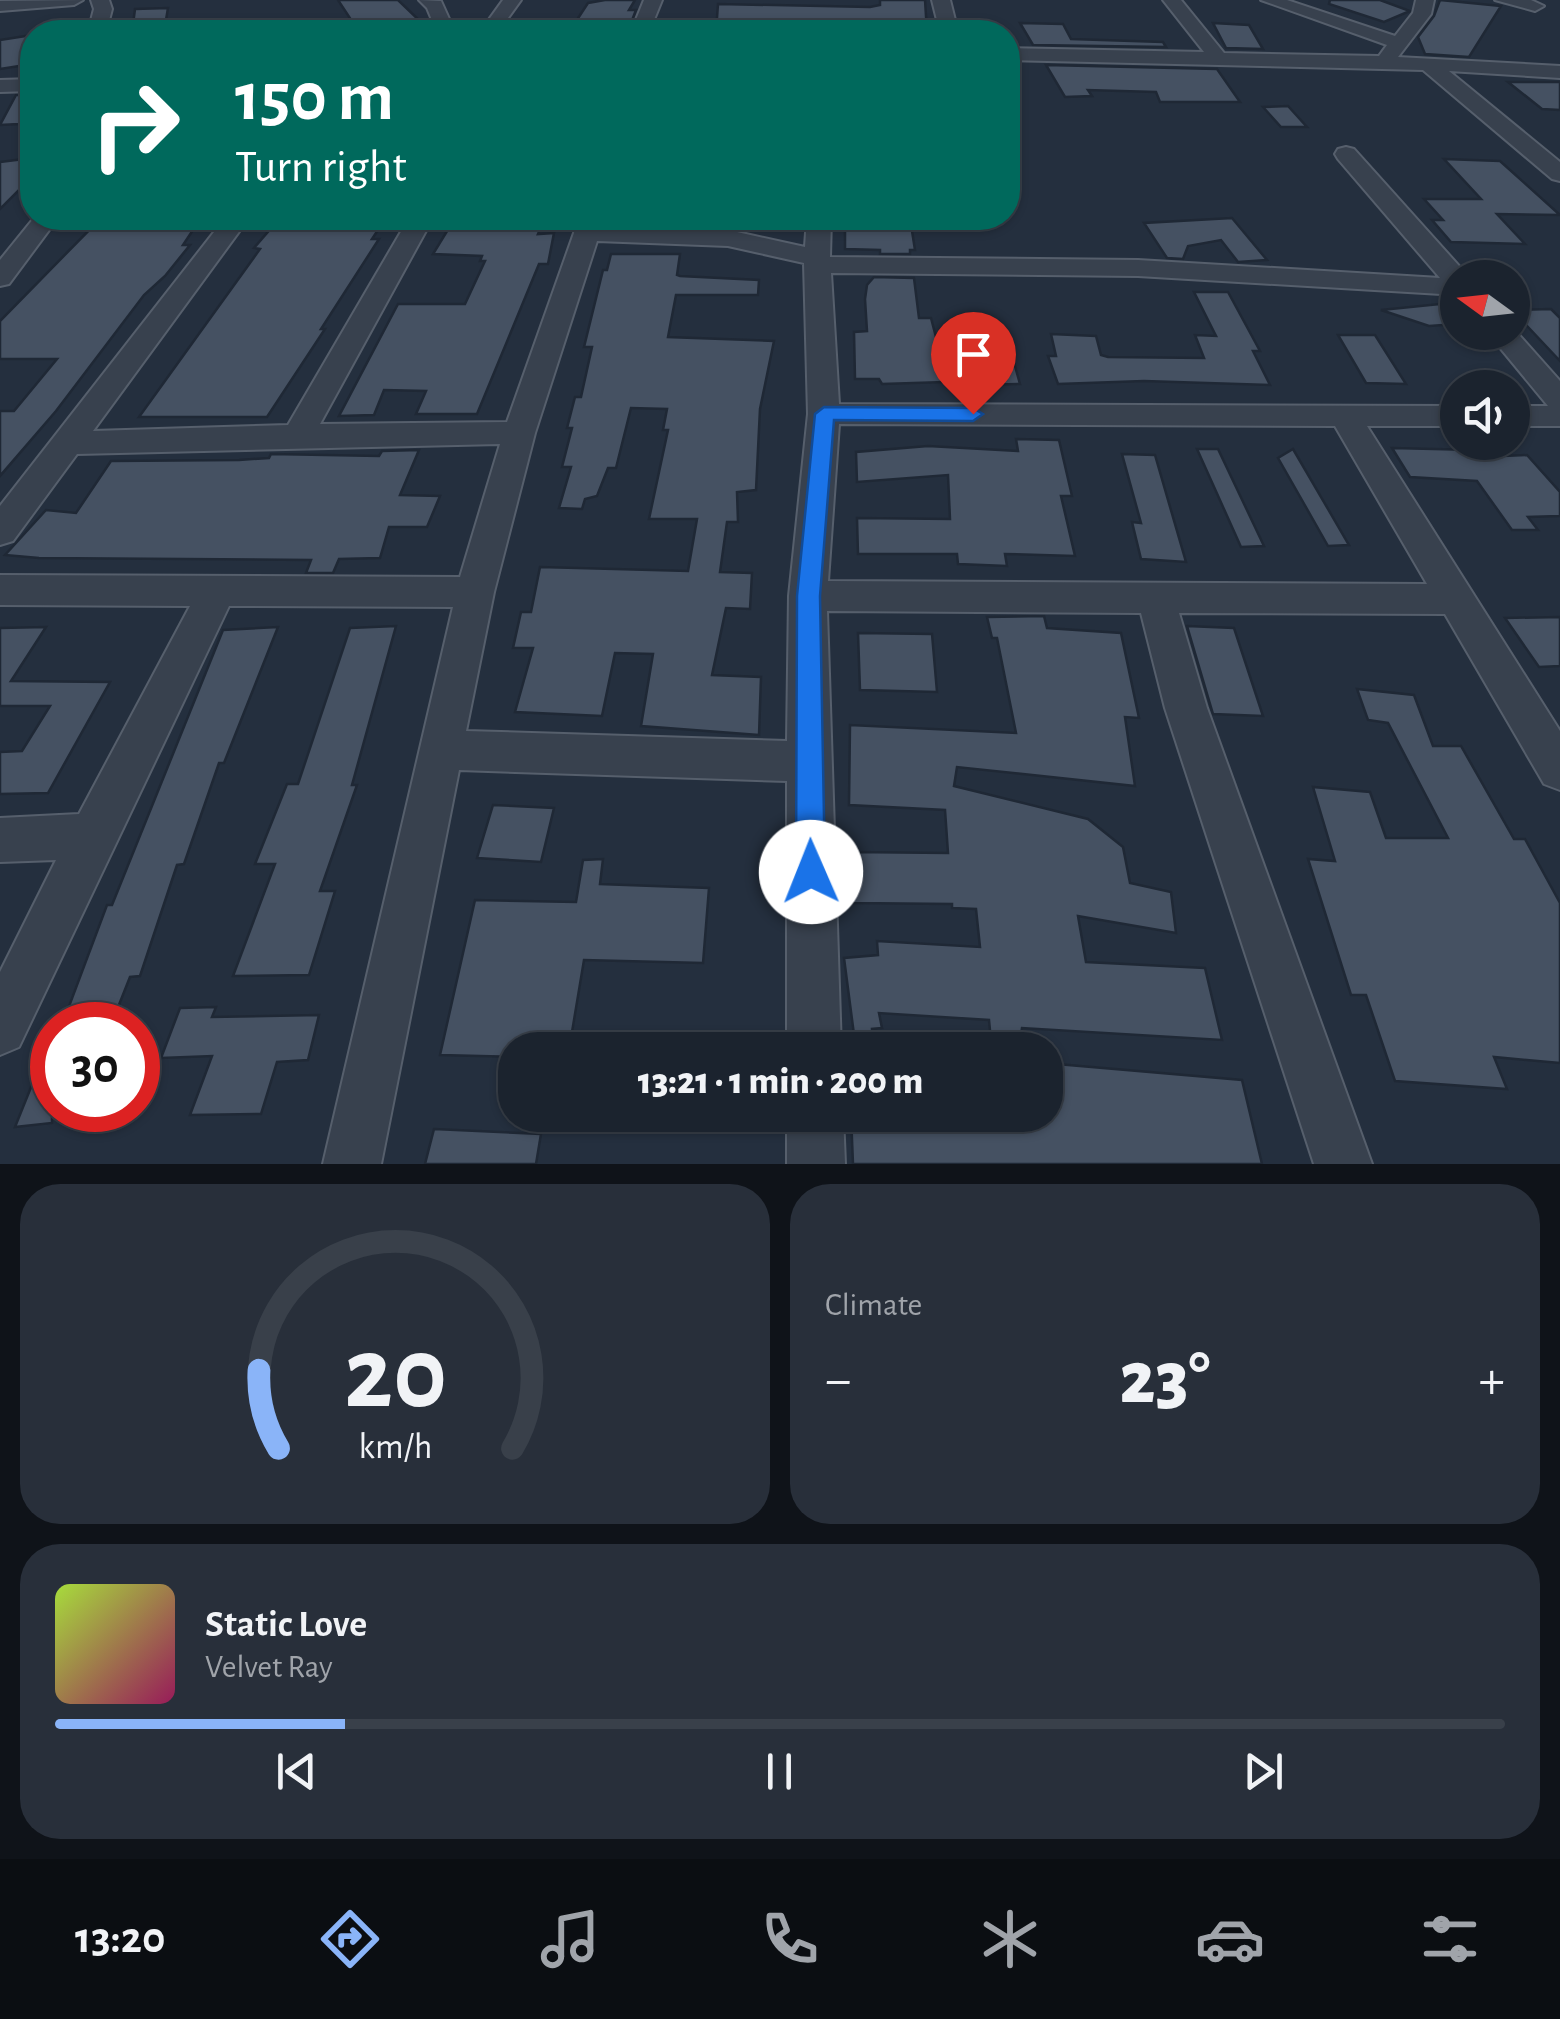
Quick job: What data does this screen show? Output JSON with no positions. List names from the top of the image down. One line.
{"north":"left","page":{"turn":["150 m","Turn right"],"limit":"30","trip":"13:21 · 1 min · 200 m","tile":"Climate","heat":["−","23°","+"],"song":["Static Love","Velvet Ray"],"tabs":"13:20","gauge":["20","km/h"]}}
